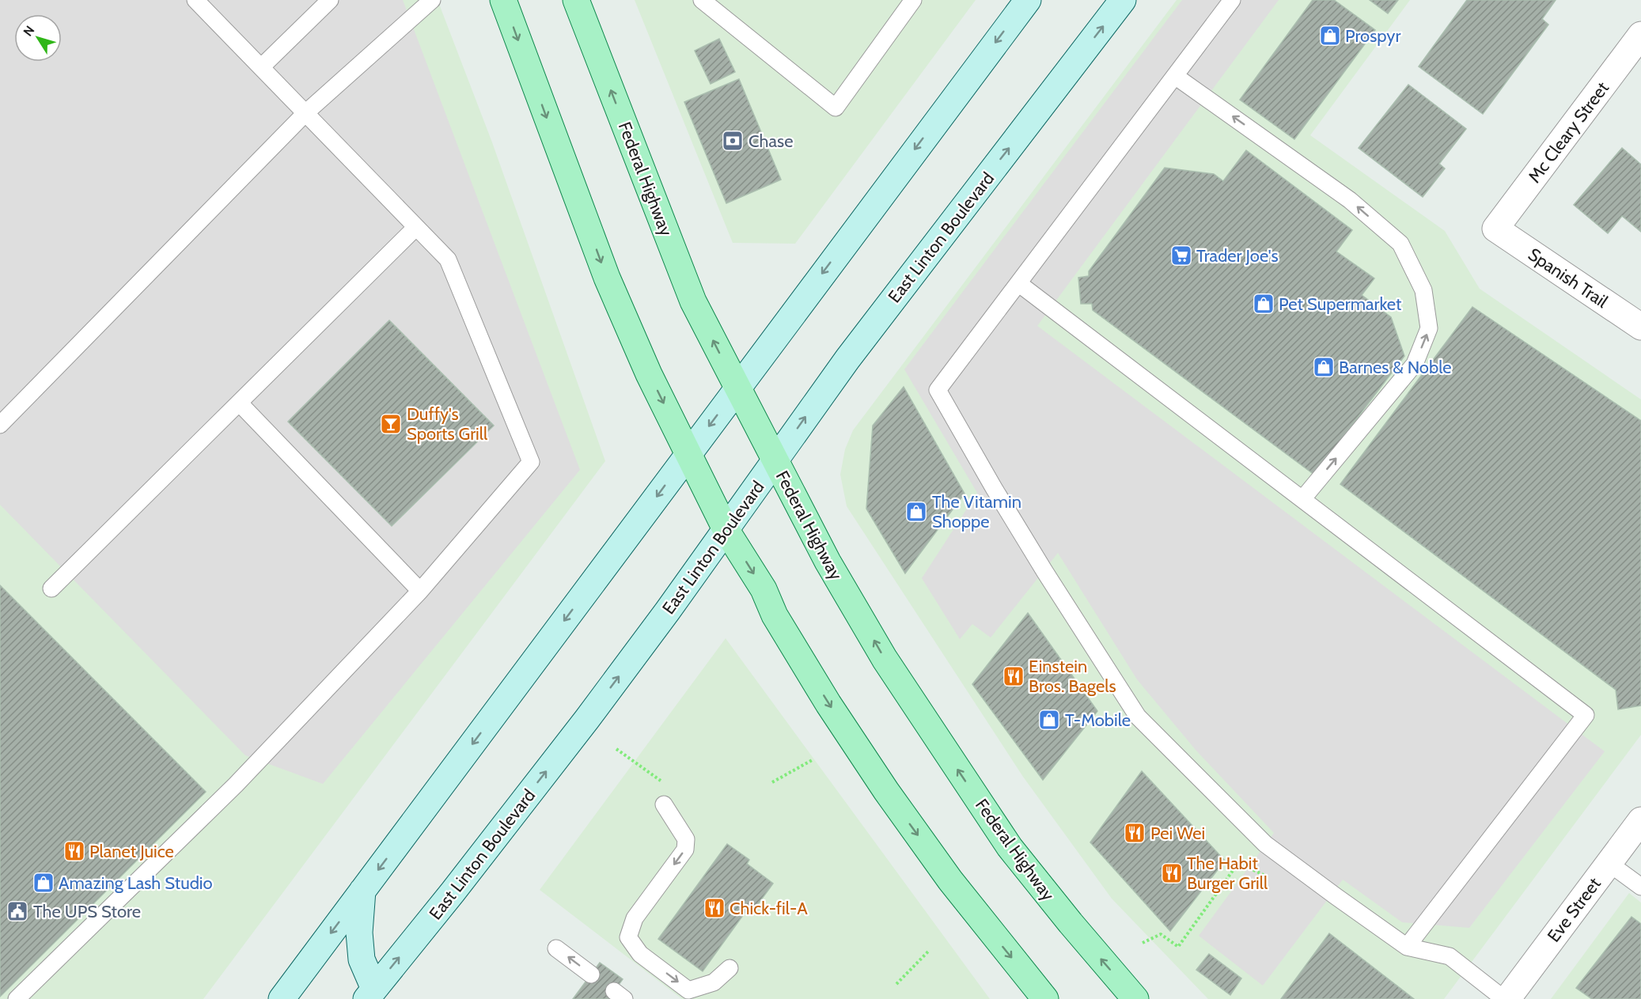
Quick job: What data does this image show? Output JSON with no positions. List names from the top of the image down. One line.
{"streets":{"main road":["Federal Highway","East Linton Boulevard"],"street":["Mc Cleary Street","Spanish Trail","Eve Street"]},"crossings":[["Mc Cleary Street","Spanish Trail"],["Federal Highway","East Linton Boulevard"]],"places":{"shop":["Prospyr","Pet Supermarket","Barnes & Noble","The Vitamin Shoppe","T-Mobile","Amazing Lash Studio"],"bank":["Chase"],"supermarket":["Trader Joe's"],"bar":["Duffy's Sports Grill"],"restaurant":["Einstein Bros. Bagels","Pei Wei","Planet Juice","The Habit Burger Grill","Chick-fil-A"],"public building":["The UPS Store"]},"north":"top left"}
